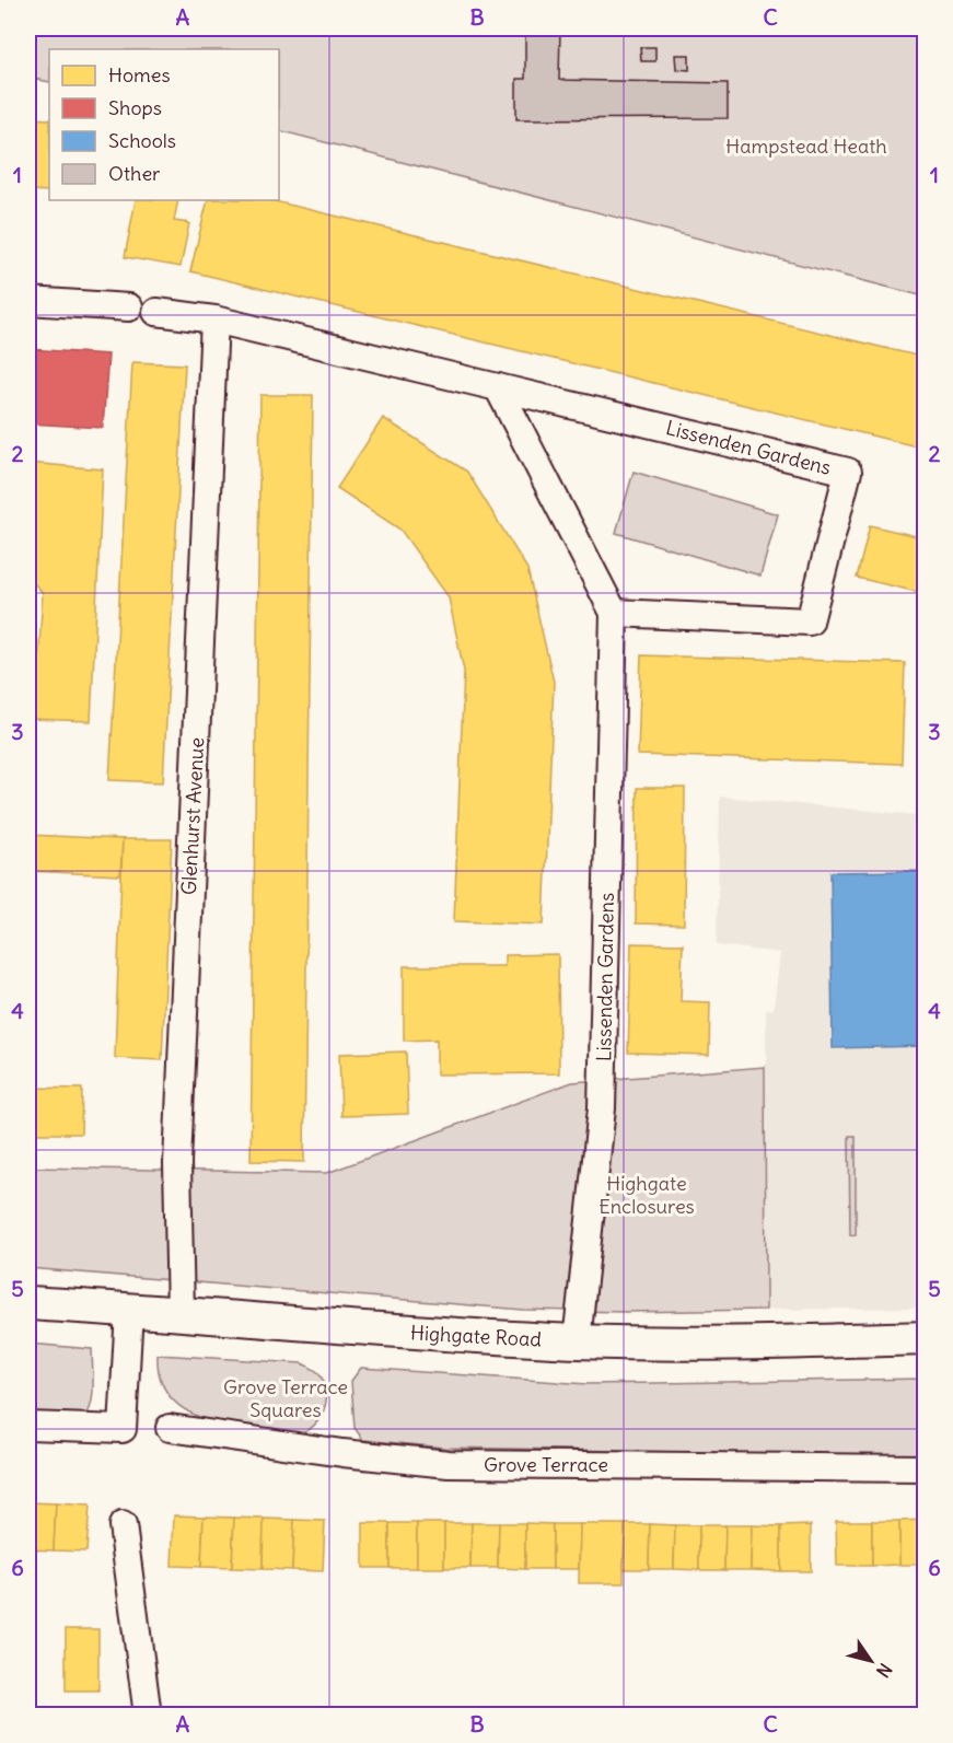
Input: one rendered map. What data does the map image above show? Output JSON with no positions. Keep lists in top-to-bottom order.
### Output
{
  "streets": {
    "street": [
      "Lissenden Gardens",
      "Glenhurst Avenue",
      "Highgate Road",
      "Grove Terrace"
    ]
  },
  "crossings": [
    ["Lissenden Gardens", "Glenhurst Avenue"],
    ["Lissenden Gardens", "Highgate Road"],
    ["Glenhurst Avenue", "Highgate Road"]
  ],
  "parks": ["Hampstead Heath", "Highgate Enclosures", "Grove Terrace Squares"],
  "legend": [
    "Homes",
    "Shops",
    "Schools",
    "Other"
  ],
  "north": "bottom right",
  "grid": {
    "columns": ["A", "B", "C"],
    "rows": [
      "1",
      "2",
      "3",
      "4",
      "5",
      "6"
    ]
  }
}
